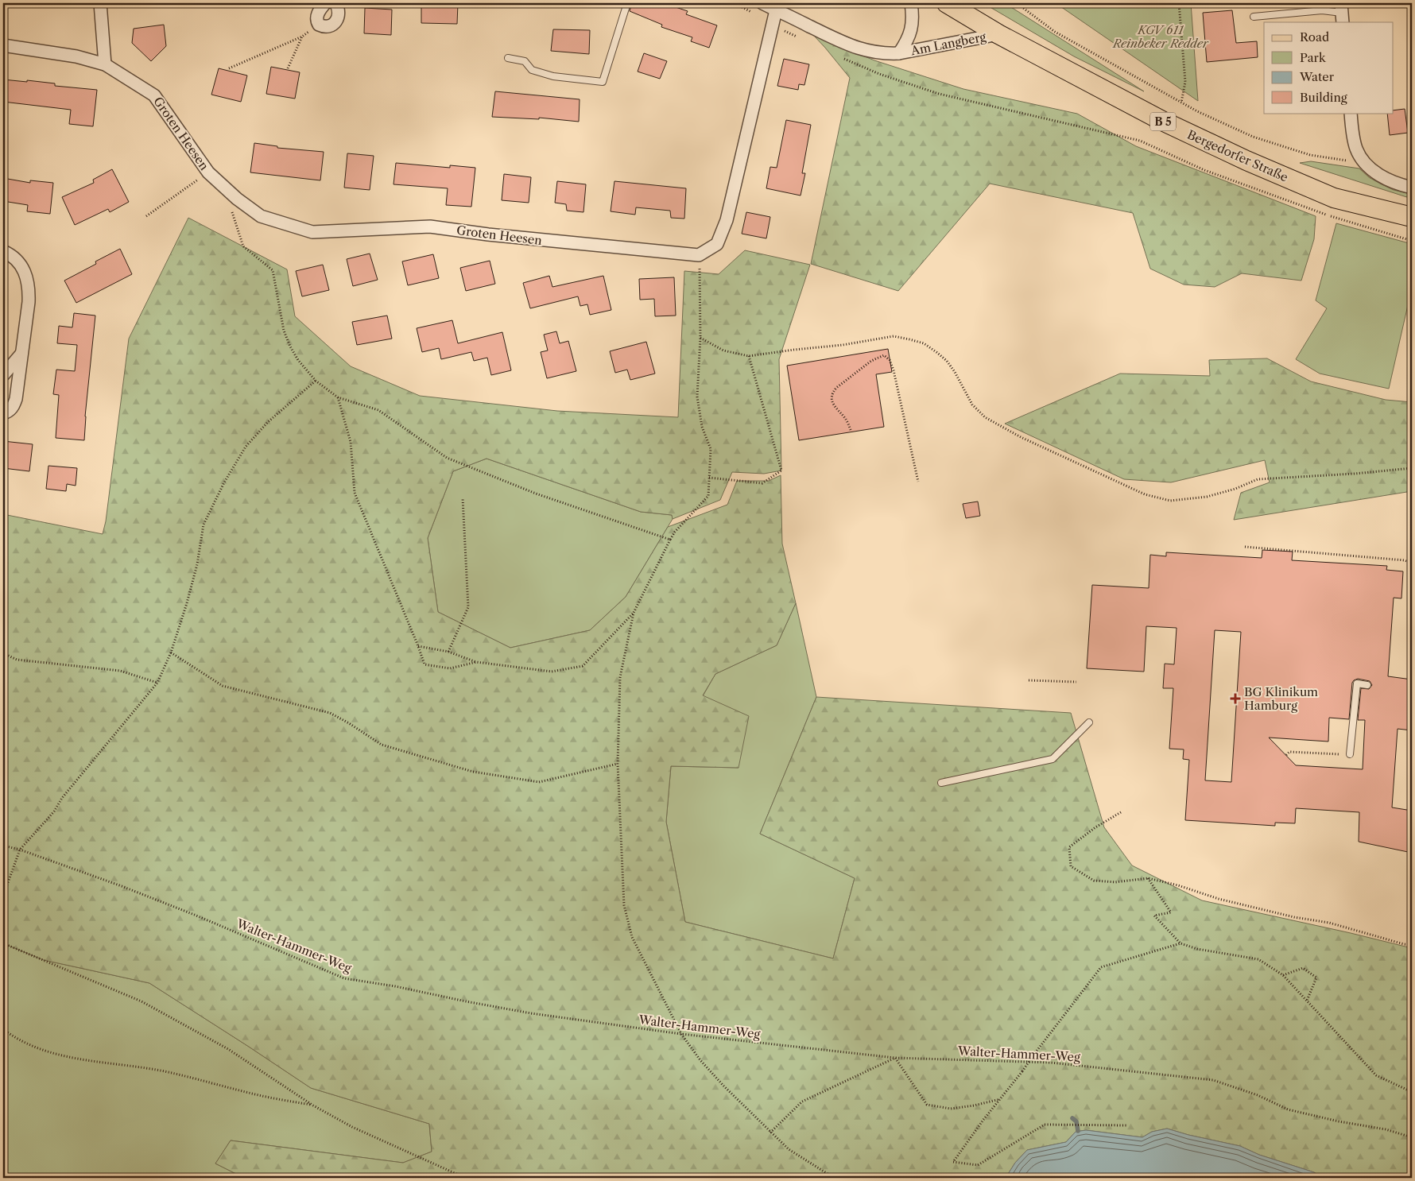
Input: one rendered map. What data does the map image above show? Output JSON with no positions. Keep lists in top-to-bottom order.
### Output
{
  "streets": {
    "main road": ["B 5", "Bergedorfer Straße"],
    "street": ["Am Langberg", "Groten Heesen"],
    "path": ["Walter-Hammer-Weg"]
  },
  "crossings": [
    ["Am Langberg", "Bergedorfer Straße"]
  ],
  "parks": ["KGV 611 Reinbeker Redder"],
  "places": {
    "health": ["BG Klinikum Hamburg"]
  },
  "legend": [
    "Road",
    "Park",
    "Water",
    "Building"
  ]
}
